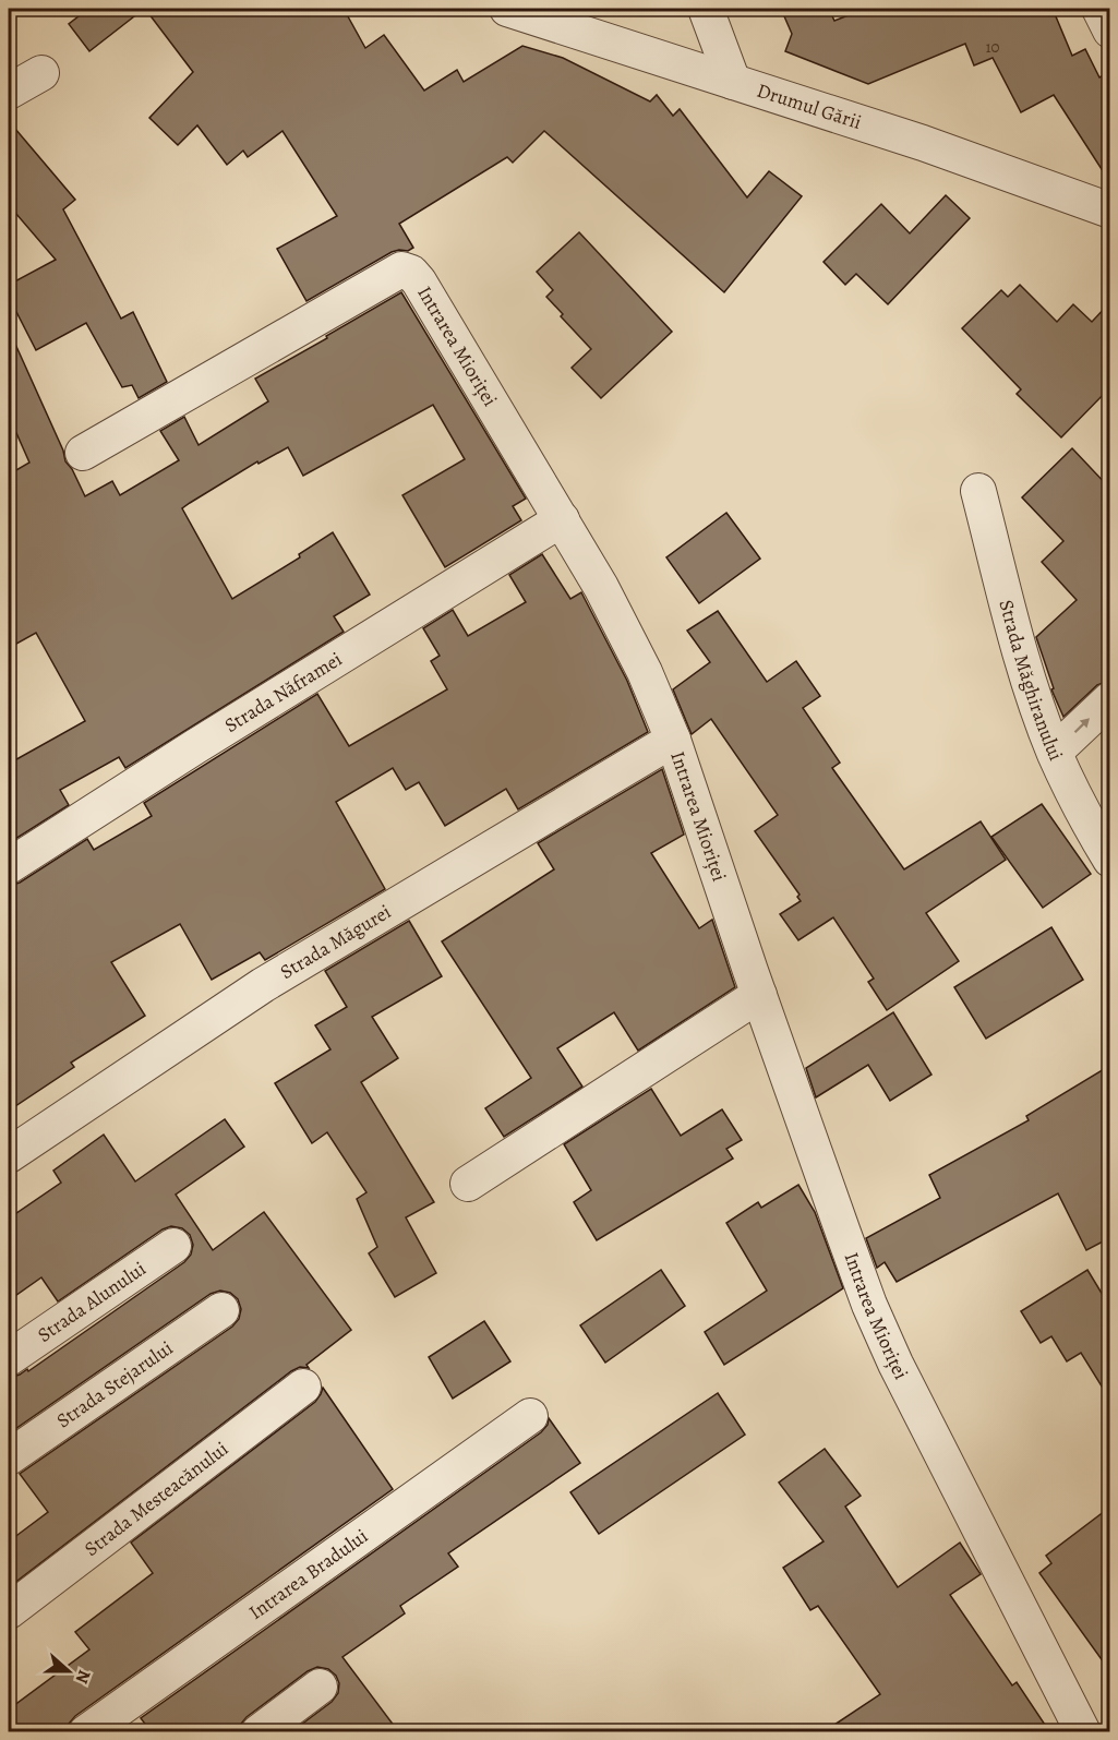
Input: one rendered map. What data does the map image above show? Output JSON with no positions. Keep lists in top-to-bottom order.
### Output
{
  "streets": {
    "street": [
      "Drumul Gării",
      "Intrarea Mioriței",
      "Strada Măghiranului",
      "Strada Năframei",
      "Strada Măgurei",
      "Strada Alunului",
      "Strada Stejarului",
      "Strada Mesteacănului",
      "Intrarea Bradului"
    ]
  },
  "crossings": [
    ["Intrarea Mioriței", "Strada Năframei"],
    ["Intrarea Mioriței", "Strada Măgurei"]
  ],
  "house_numbers": ["10"],
  "north": "right"
}
